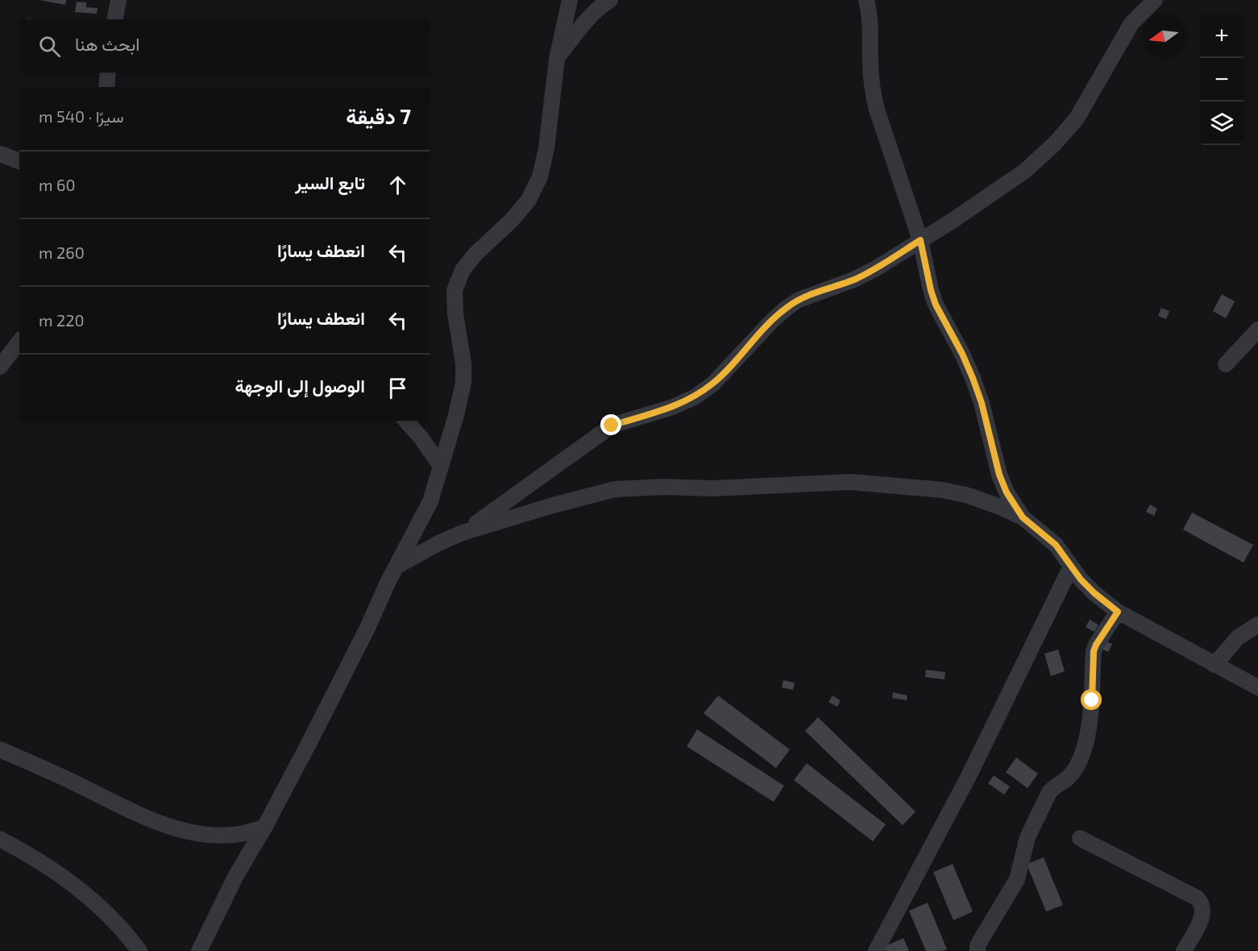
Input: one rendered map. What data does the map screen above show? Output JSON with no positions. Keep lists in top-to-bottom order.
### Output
{
  "north": "left",
  "page": {
    "map_buttons": ["+", "−"],
    "search": "ابحث هنا",
    "heading": ["7 دقيقة", "سيرًا · 540 m"],
    "list": [
      ["تابع السير", "60 m"],
      ["انعطف يسارًا", "260 m"],
      ["انعطف يسارًا", "220 m"],
      "الوصول إلى الوجهة"
    ]
  }
}
